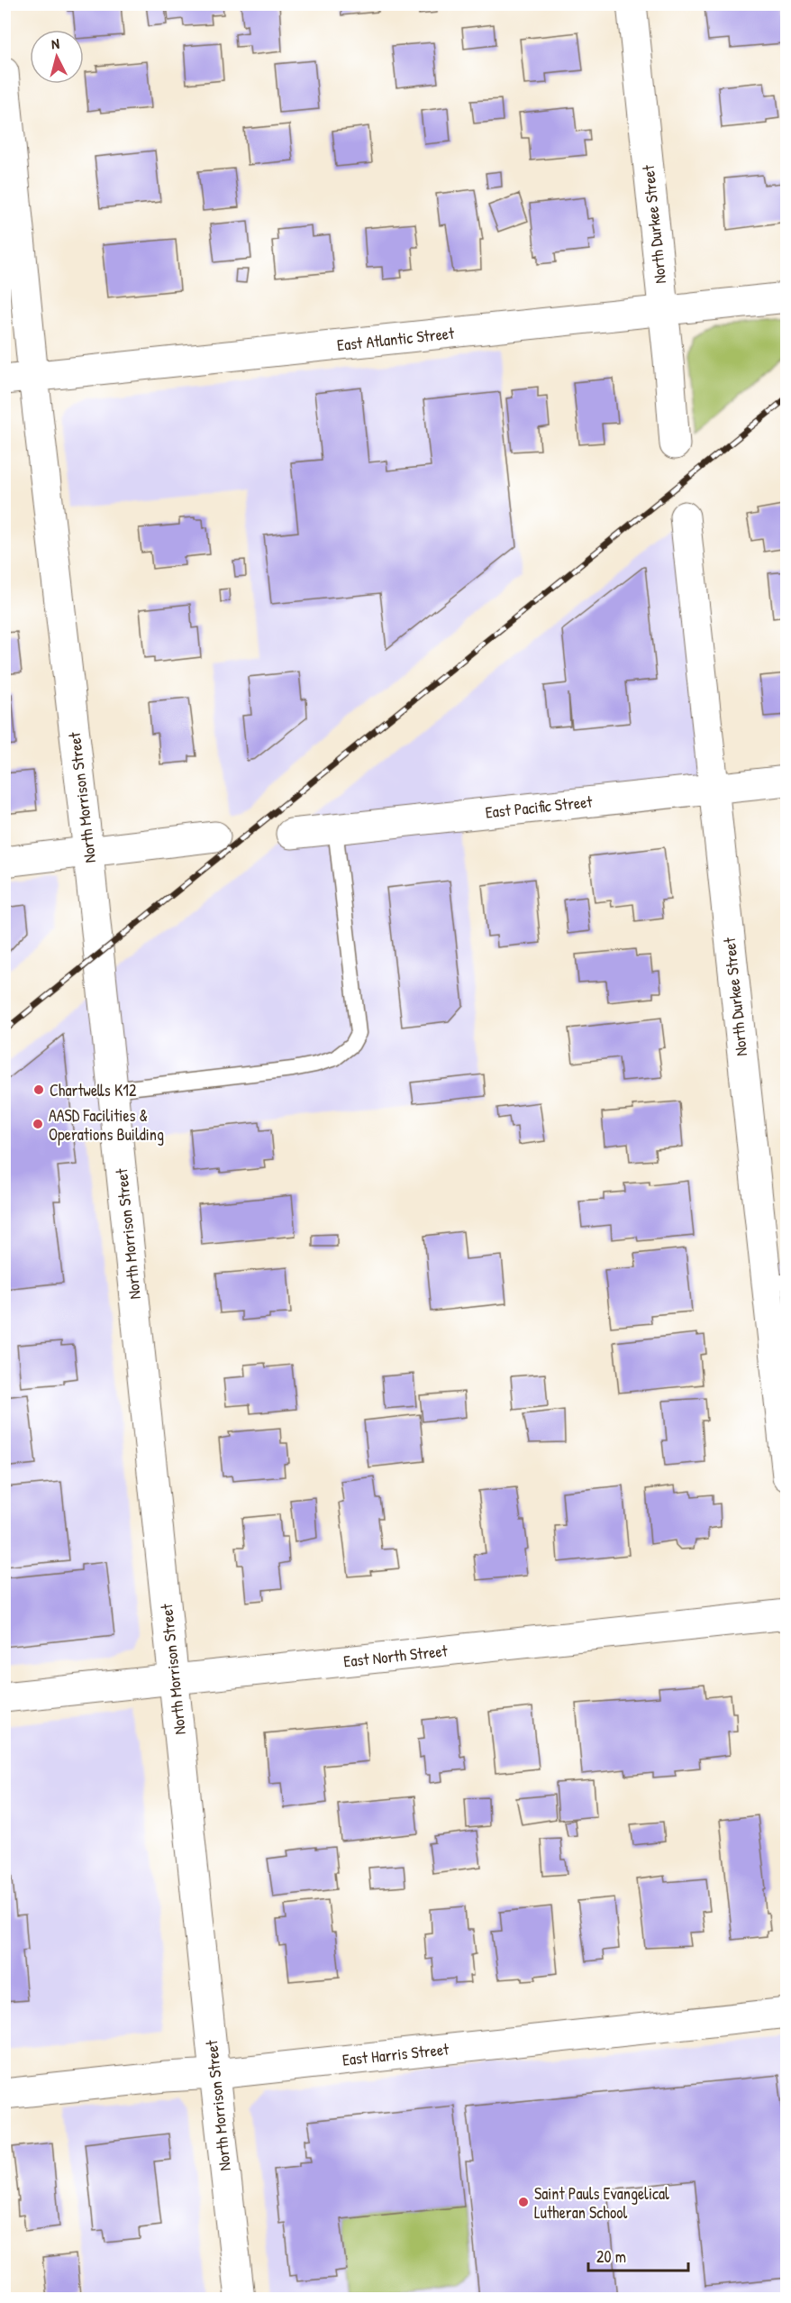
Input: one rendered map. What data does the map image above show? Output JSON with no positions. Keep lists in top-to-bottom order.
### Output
{
  "streets": {
    "street": [
      "North Durkee Street",
      "East Atlantic Street",
      "North Morrison Street",
      "East Pacific Street",
      "East North Street",
      "East Harris Street"
    ]
  },
  "crossings": [
    ["North Durkee Street", "East Atlantic Street"],
    ["North Durkee Street", "East Pacific Street"],
    ["East Atlantic Street", "North Morrison Street"],
    ["North Morrison Street", "East North Street"],
    ["North Morrison Street", "East Harris Street"]
  ],
  "places": ["Chartwells K12", "AASD Facilities & Operations Building", "Saint Pauls Evangelical Lutheran School"],
  "scale_bar": "20 m",
  "north": "top"
}
